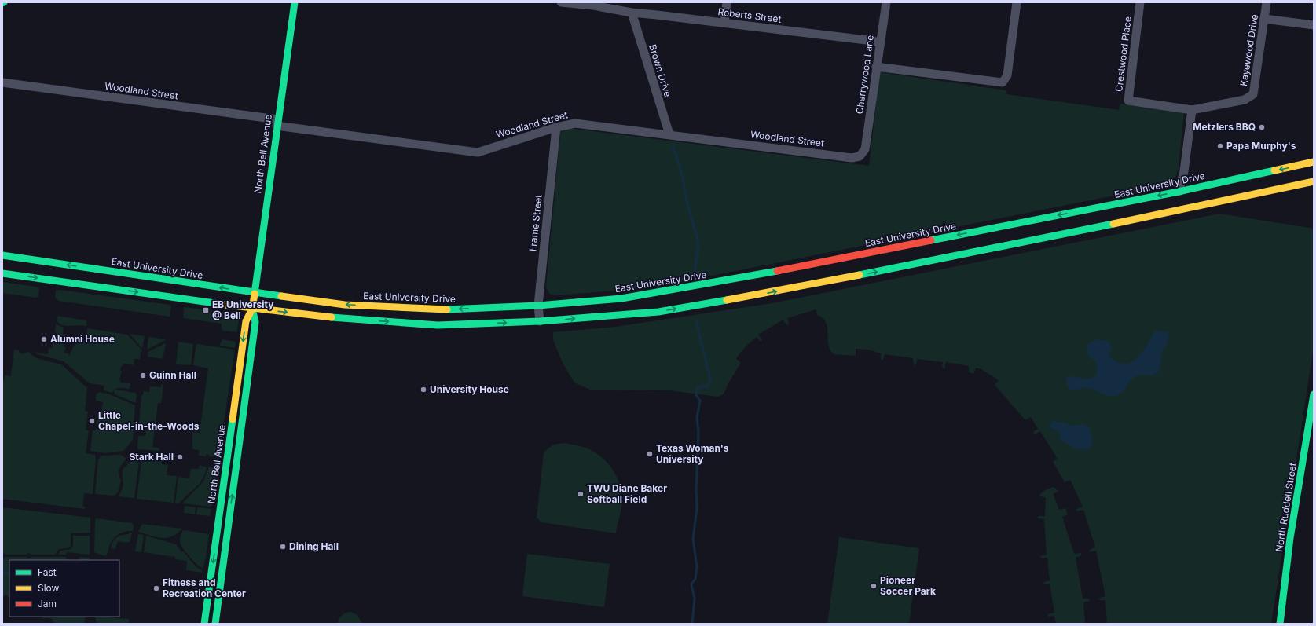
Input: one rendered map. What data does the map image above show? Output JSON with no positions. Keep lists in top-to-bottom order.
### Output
{
  "streets": {
    "main road": ["North Bell Avenue", "East University Drive", "North Ruddell Street"],
    "street": [
      "Roberts Street",
      "Kayewood Drive",
      "Crestwood Place",
      "Brown Drive",
      "Cherrywood Lane",
      "Woodland Street",
      "Frame Street"
    ]
  },
  "crossings": [
    ["Roberts Street", "Brown Drive"],
    ["Roberts Street", "Cherrywood Lane"],
    ["Kayewood Drive", "Crestwood Place"],
    ["Brown Drive", "Woodland Street"],
    ["Cherrywood Lane", "Woodland Street"],
    ["Woodland Street", "North Bell Avenue"],
    ["Woodland Street", "Frame Street"],
    ["North Bell Avenue", "East University Drive"],
    ["East University Drive", "Frame Street"]
  ],
  "places": {
    "other": [
      "Metzlers BBQ",
      "Papa Murphy's",
      "Alumni House",
      "Guinn Hall",
      "University House",
      "Little Chapel-in-the-Woods",
      "Texas Woman's University",
      "Stark Hall",
      "TWU Diane Baker Softball Field",
      "Dining Hall",
      "Pioneer Soccer Park",
      "Fitness and Recreation Center"
    ],
    "transit": ["EB University @ Bell"]
  },
  "legend": ["Fast", "Slow", "Jam"]
}
